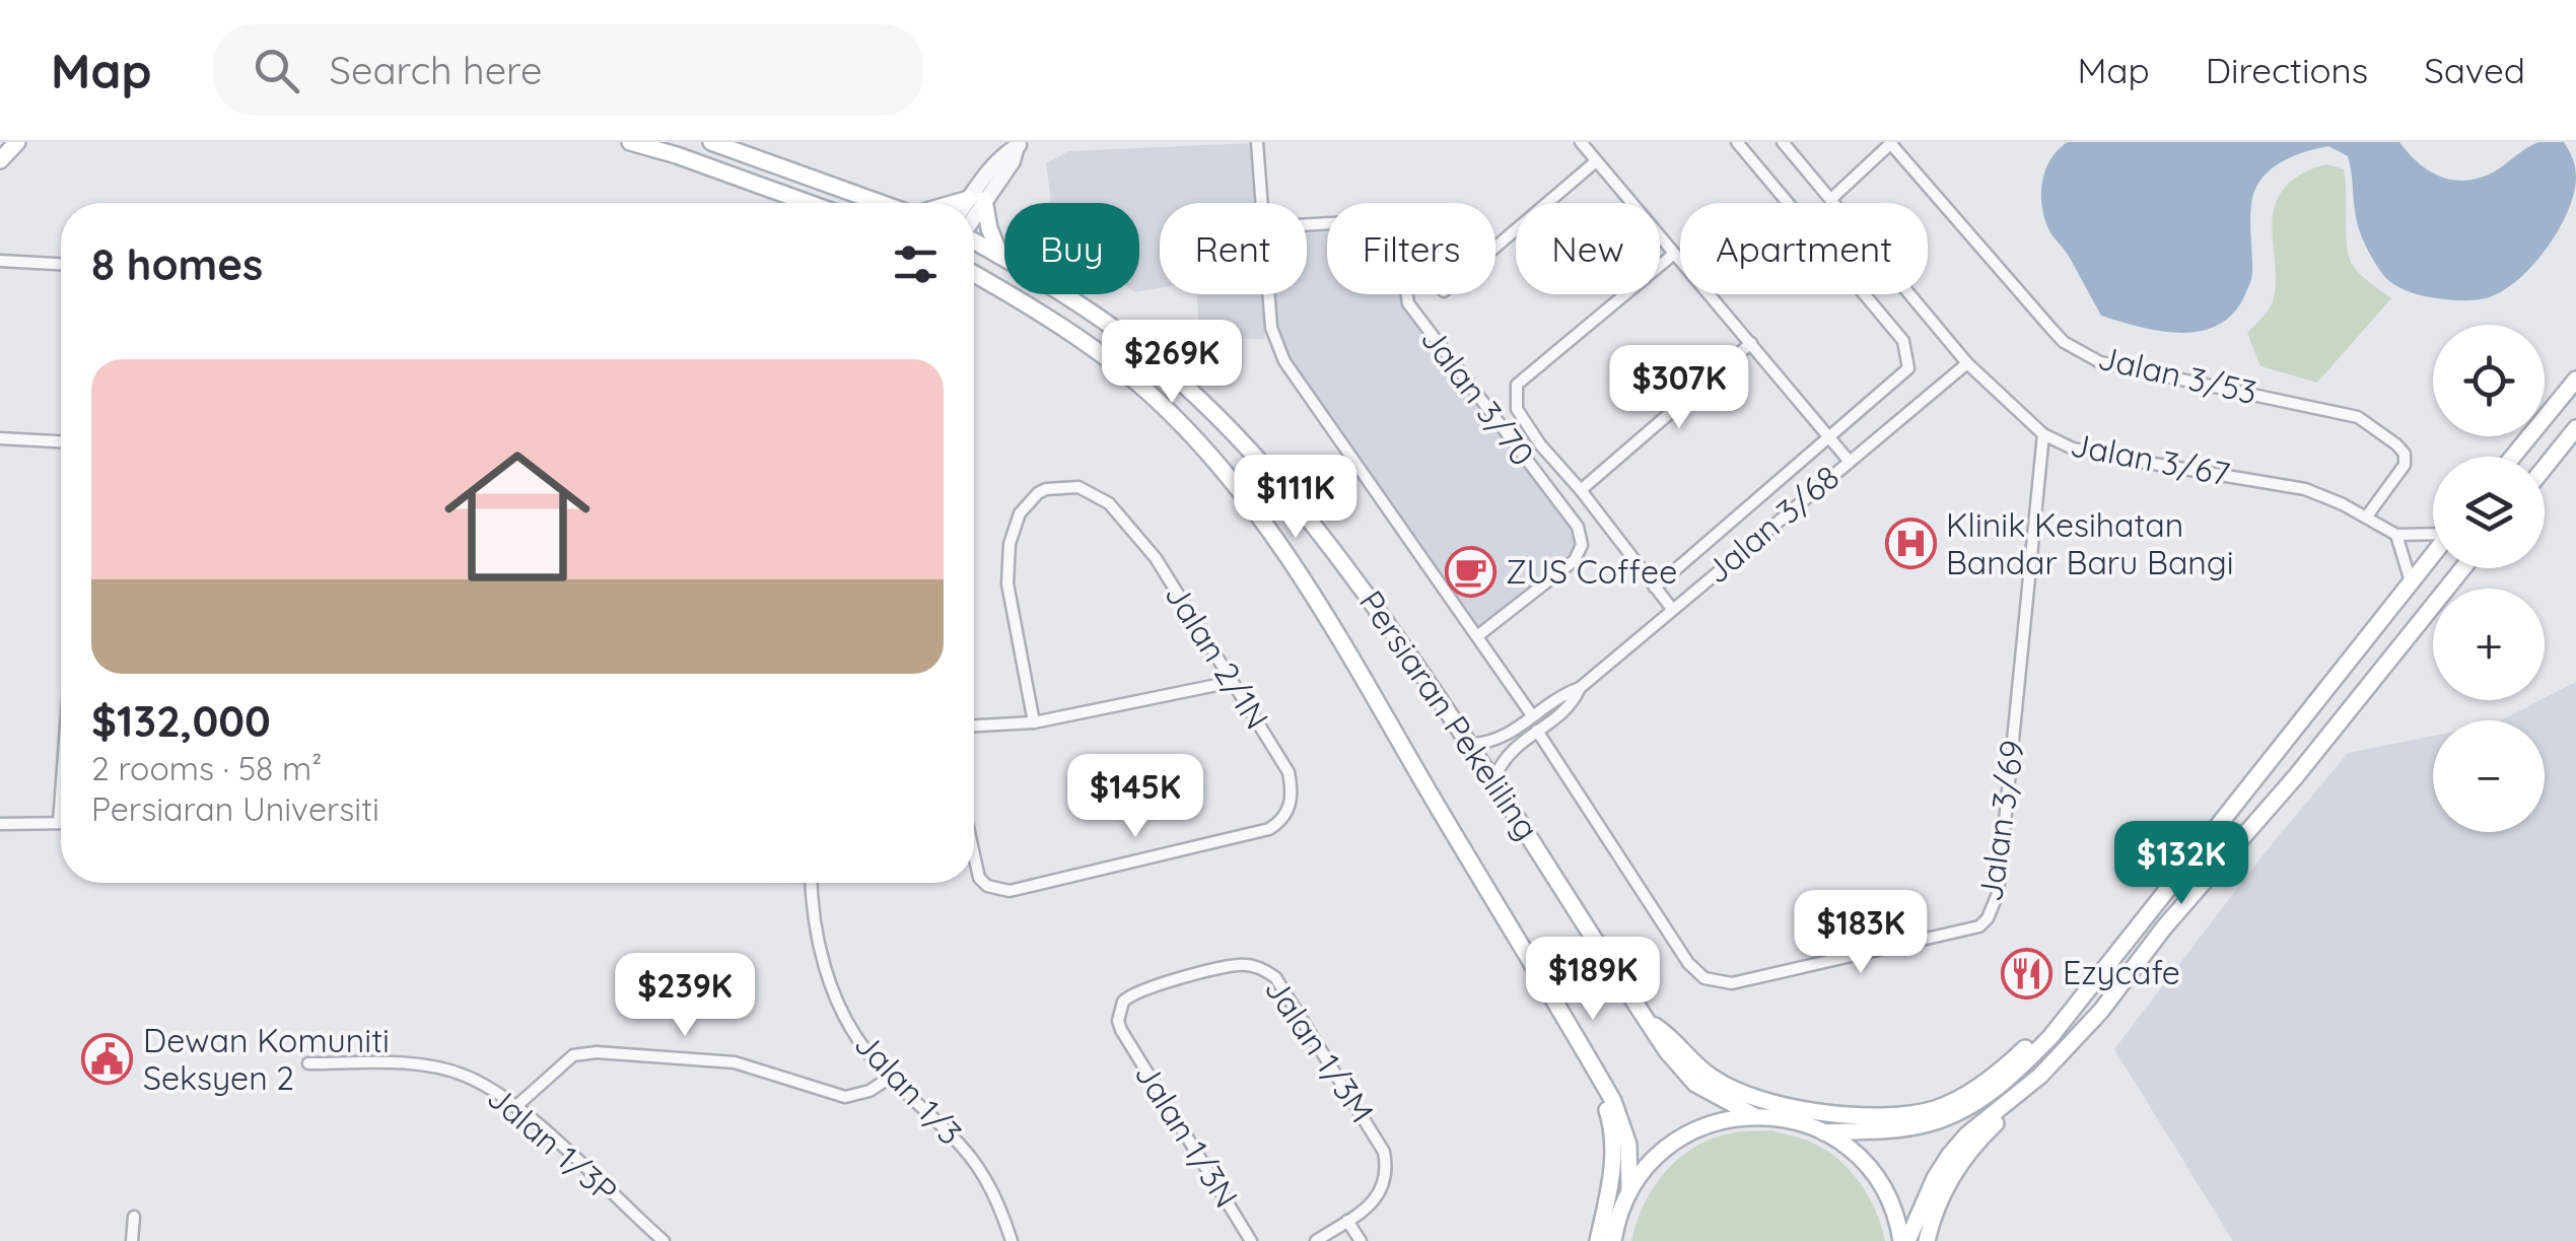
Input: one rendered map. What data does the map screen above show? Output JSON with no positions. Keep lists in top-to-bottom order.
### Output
{
  "streets": {
    "main road": ["Persiaran Pekeliling"],
    "street": [
      "Jalan 3/53",
      "Jalan 3/70",
      "Jalan 3/67",
      "Jalan 3/68",
      "Jalan 2/1N",
      "Jalan 3/69",
      "Jalan 1/3M",
      "Jalan 1/3",
      "Jalan 1/3N",
      "Jalan 1/3P"
    ]
  },
  "crossings": [
    ["Jalan 3/53", "Jalan 3/67"],
    ["Jalan 3/67", "Jalan 3/68"],
    ["Jalan 3/67", "Jalan 3/69"],
    ["Jalan 3/68", "Persiaran Pekeliling"],
    ["Jalan 3/68", "Jalan 3/69"],
    ["Jalan 1/3M", "Jalan 1/3N"]
  ],
  "places": {
    "hospital": ["Klinik Kesihatan Bandar Baru Bangi"],
    "cafe": ["ZUS Coffee"],
    "restaurant": ["Ezycafe"],
    "public building": ["Dewan Komuniti Seksyen 2"]
  },
  "page": {
    "header": "Map",
    "search": "Search here",
    "nav": ["Map", "Directions", "Saved"],
    "chip": [
      "Buy",
      "Rent",
      "Filters",
      "New",
      "Apartment"
    ],
    "heading": "8 homes",
    "price": [
      "$269K",
      "$307K",
      "$111K",
      "$145K",
      "$132K",
      "$183K",
      "$189K",
      "$239K"
    ],
    "map_buttons": ["+", "−"],
    "list": [
      {
        "name": "$132,000",
        "note": "2 rooms · 58 m² · Persiaran Universiti"
      }
    ]
  }
}
